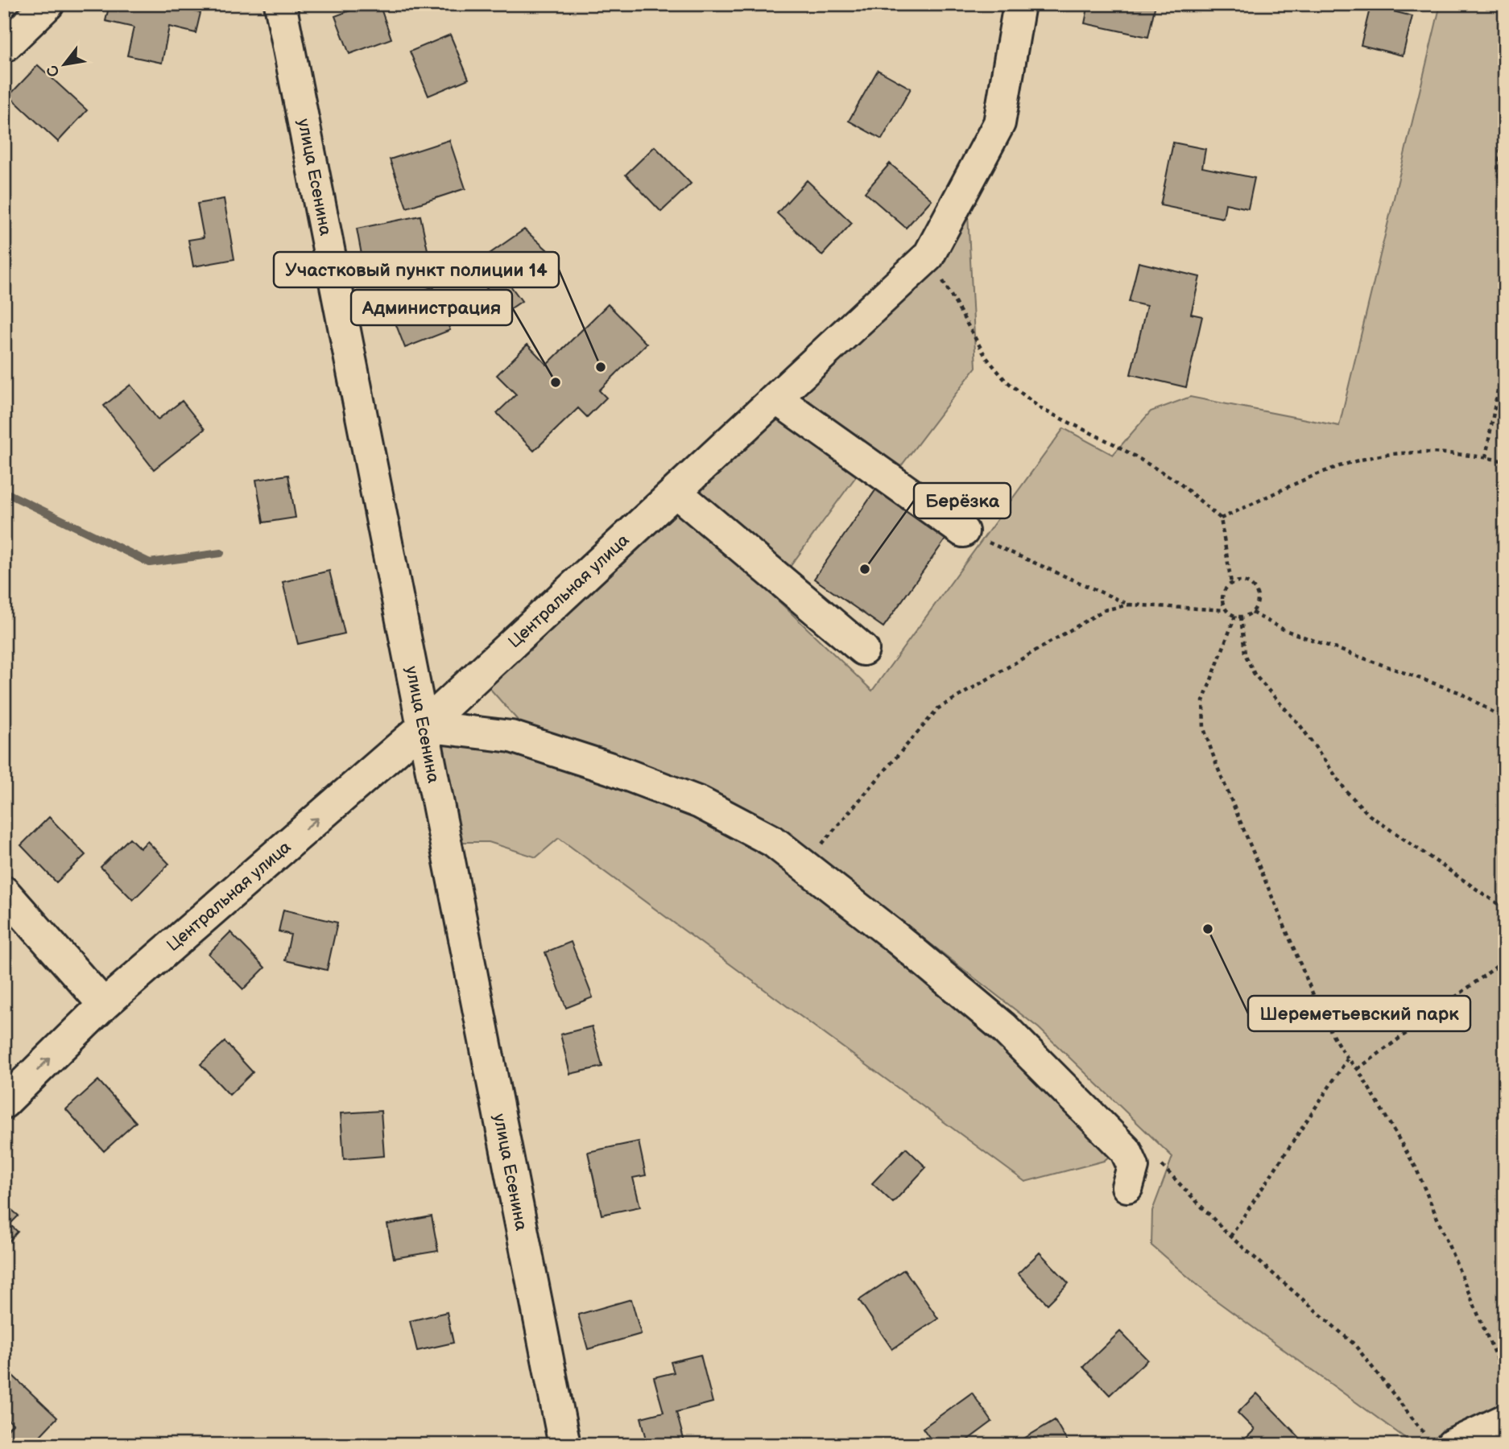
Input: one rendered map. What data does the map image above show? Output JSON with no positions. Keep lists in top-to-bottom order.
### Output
{
  "streets": {
    "street": ["улица Есенина", "Центральная улица"]
  },
  "crossings": [
    ["улица Есенина", "Центральная улица"]
  ],
  "one_way": ["Центральная улица"],
  "places": [
    "Участковый пункт полиции 14",
    "Администрация",
    "Берёзка",
    "Шереметьевский парк"
  ],
  "north": "bottom left"
}
